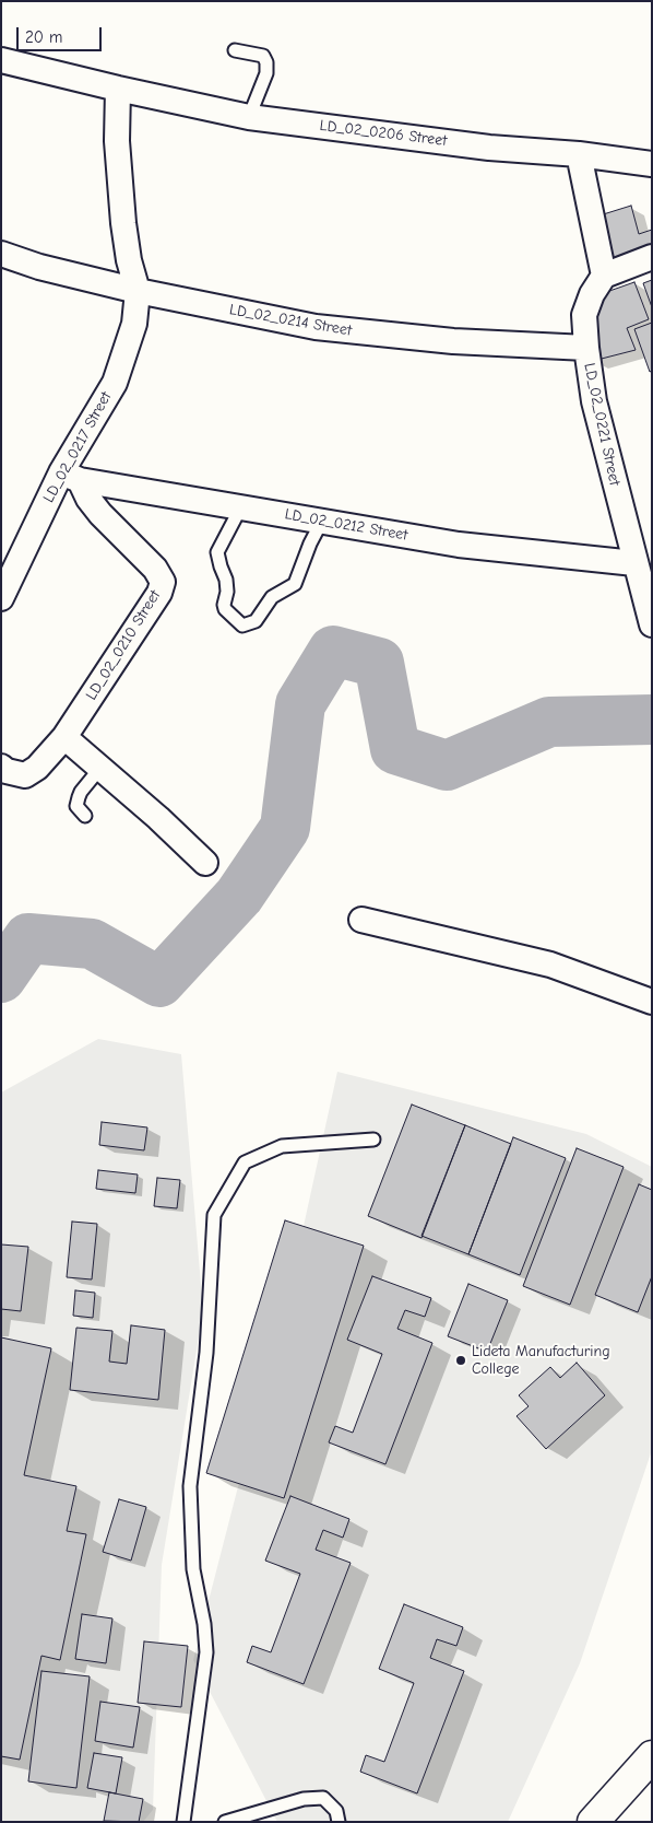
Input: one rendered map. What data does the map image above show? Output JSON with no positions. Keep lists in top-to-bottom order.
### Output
{
  "streets": {
    "street": [
      "LD_02_0206 Street",
      "LD_02_0214 Street",
      "LD_02_0221 Street",
      "LD_02_0217 Street",
      "LD_02_0212 Street",
      "LD_02_0210 Street"
    ]
  },
  "crossings": [
    ["LD_02_0214 Street", "LD_02_0221 Street"],
    ["LD_02_0214 Street", "LD_02_0217 Street"],
    ["LD_02_0221 Street", "LD_02_0212 Street"],
    ["LD_02_0217 Street", "LD_02_0212 Street"],
    ["LD_02_0217 Street", "LD_02_0210 Street"],
    ["LD_02_0212 Street", "LD_02_0210 Street"]
  ],
  "places": ["Lideta Manufacturing College"],
  "scale_bar": "20 m"
}
